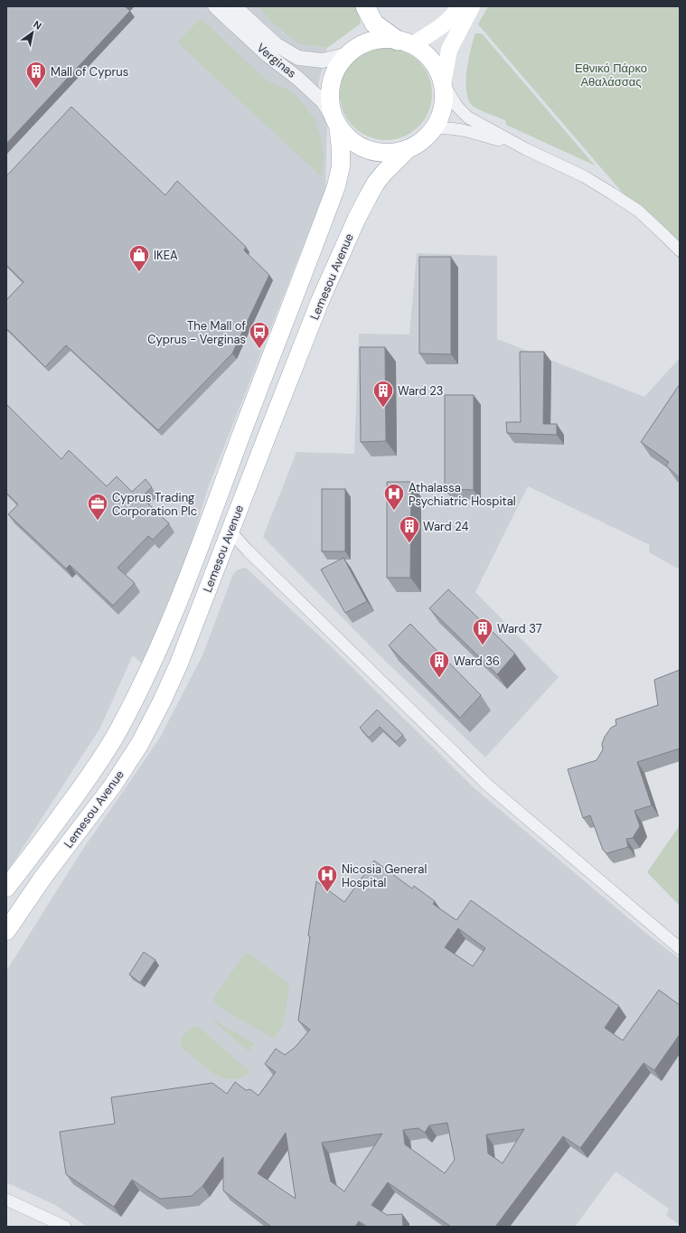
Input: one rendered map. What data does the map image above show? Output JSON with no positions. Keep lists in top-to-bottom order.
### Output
{
  "streets": {
    "main road": ["Lemesou Avenue"],
    "street": ["Verginas"]
  },
  "crossings": [
    ["Verginas", "Lemesou Avenue"]
  ],
  "parks": ["Εθνικό Πάρκο Αθαλάσσας"],
  "places": {
    "building": [
      "Mall of Cyprus",
      "Ward 23",
      "Ward 24",
      "Ward 37",
      "Ward 36"
    ],
    "shop": ["IKEA"],
    "bus stop": ["The Mall of Cyprus - Verginas"],
    "hospital": ["Athalassa Psychiatric Hospital", "Nicosia General Hospital"],
    "office": ["Cyprus Trading Corporation Plc"]
  },
  "north": "top right"
}
